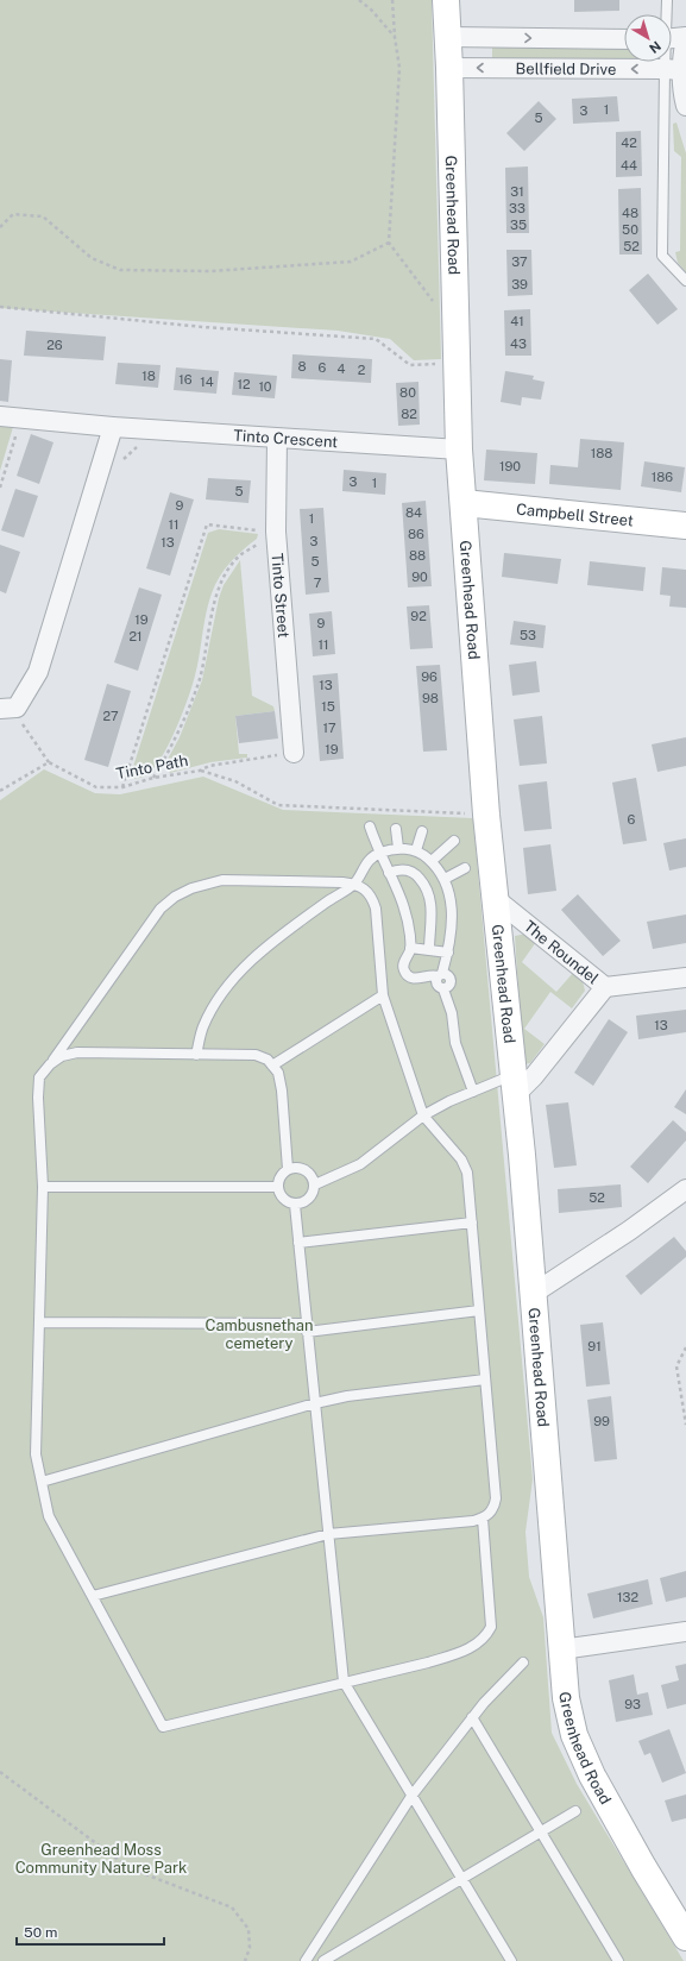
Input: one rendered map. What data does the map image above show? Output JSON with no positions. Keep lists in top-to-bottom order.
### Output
{
  "streets": {
    "street": [
      "Bellfield Drive",
      "Greenhead Road",
      "Tinto Crescent",
      "Campbell Street",
      "Tinto Street",
      "The Roundel"
    ],
    "path": ["Tinto Path"]
  },
  "crossings": [
    ["Bellfield Drive", "Greenhead Road"],
    ["Greenhead Road", "Tinto Crescent"],
    ["Greenhead Road", "Campbell Street"],
    ["Greenhead Road", "The Roundel"],
    ["Tinto Crescent", "Tinto Street"],
    ["Tinto Street", "Tinto Path"]
  ],
  "parks": ["Cambusnethan cemetery", "Greenhead Moss Community Nature Park"],
  "house_numbers": [
    "1",
    "3",
    "5",
    "42",
    "44",
    "31",
    "33",
    "48",
    "35",
    "50",
    "52",
    "37",
    "39",
    "41",
    "43",
    "26",
    "8",
    "6",
    "4",
    "2",
    "18",
    "16",
    "14",
    "12",
    "10",
    "80",
    "82",
    "188",
    "190",
    "186",
    "3",
    "1",
    "5",
    "9",
    "84",
    "1",
    "11",
    "86",
    "3",
    "13",
    "88",
    "5",
    "90",
    "7",
    "92",
    "19",
    "9",
    "53",
    "21",
    "11",
    "96",
    "13",
    "98",
    "15",
    "27",
    "17",
    "19",
    "6",
    "13",
    "52",
    "91",
    "99",
    "132",
    "93"
  ],
  "scale_bar": "50 m",
  "north": "bottom right"
}
